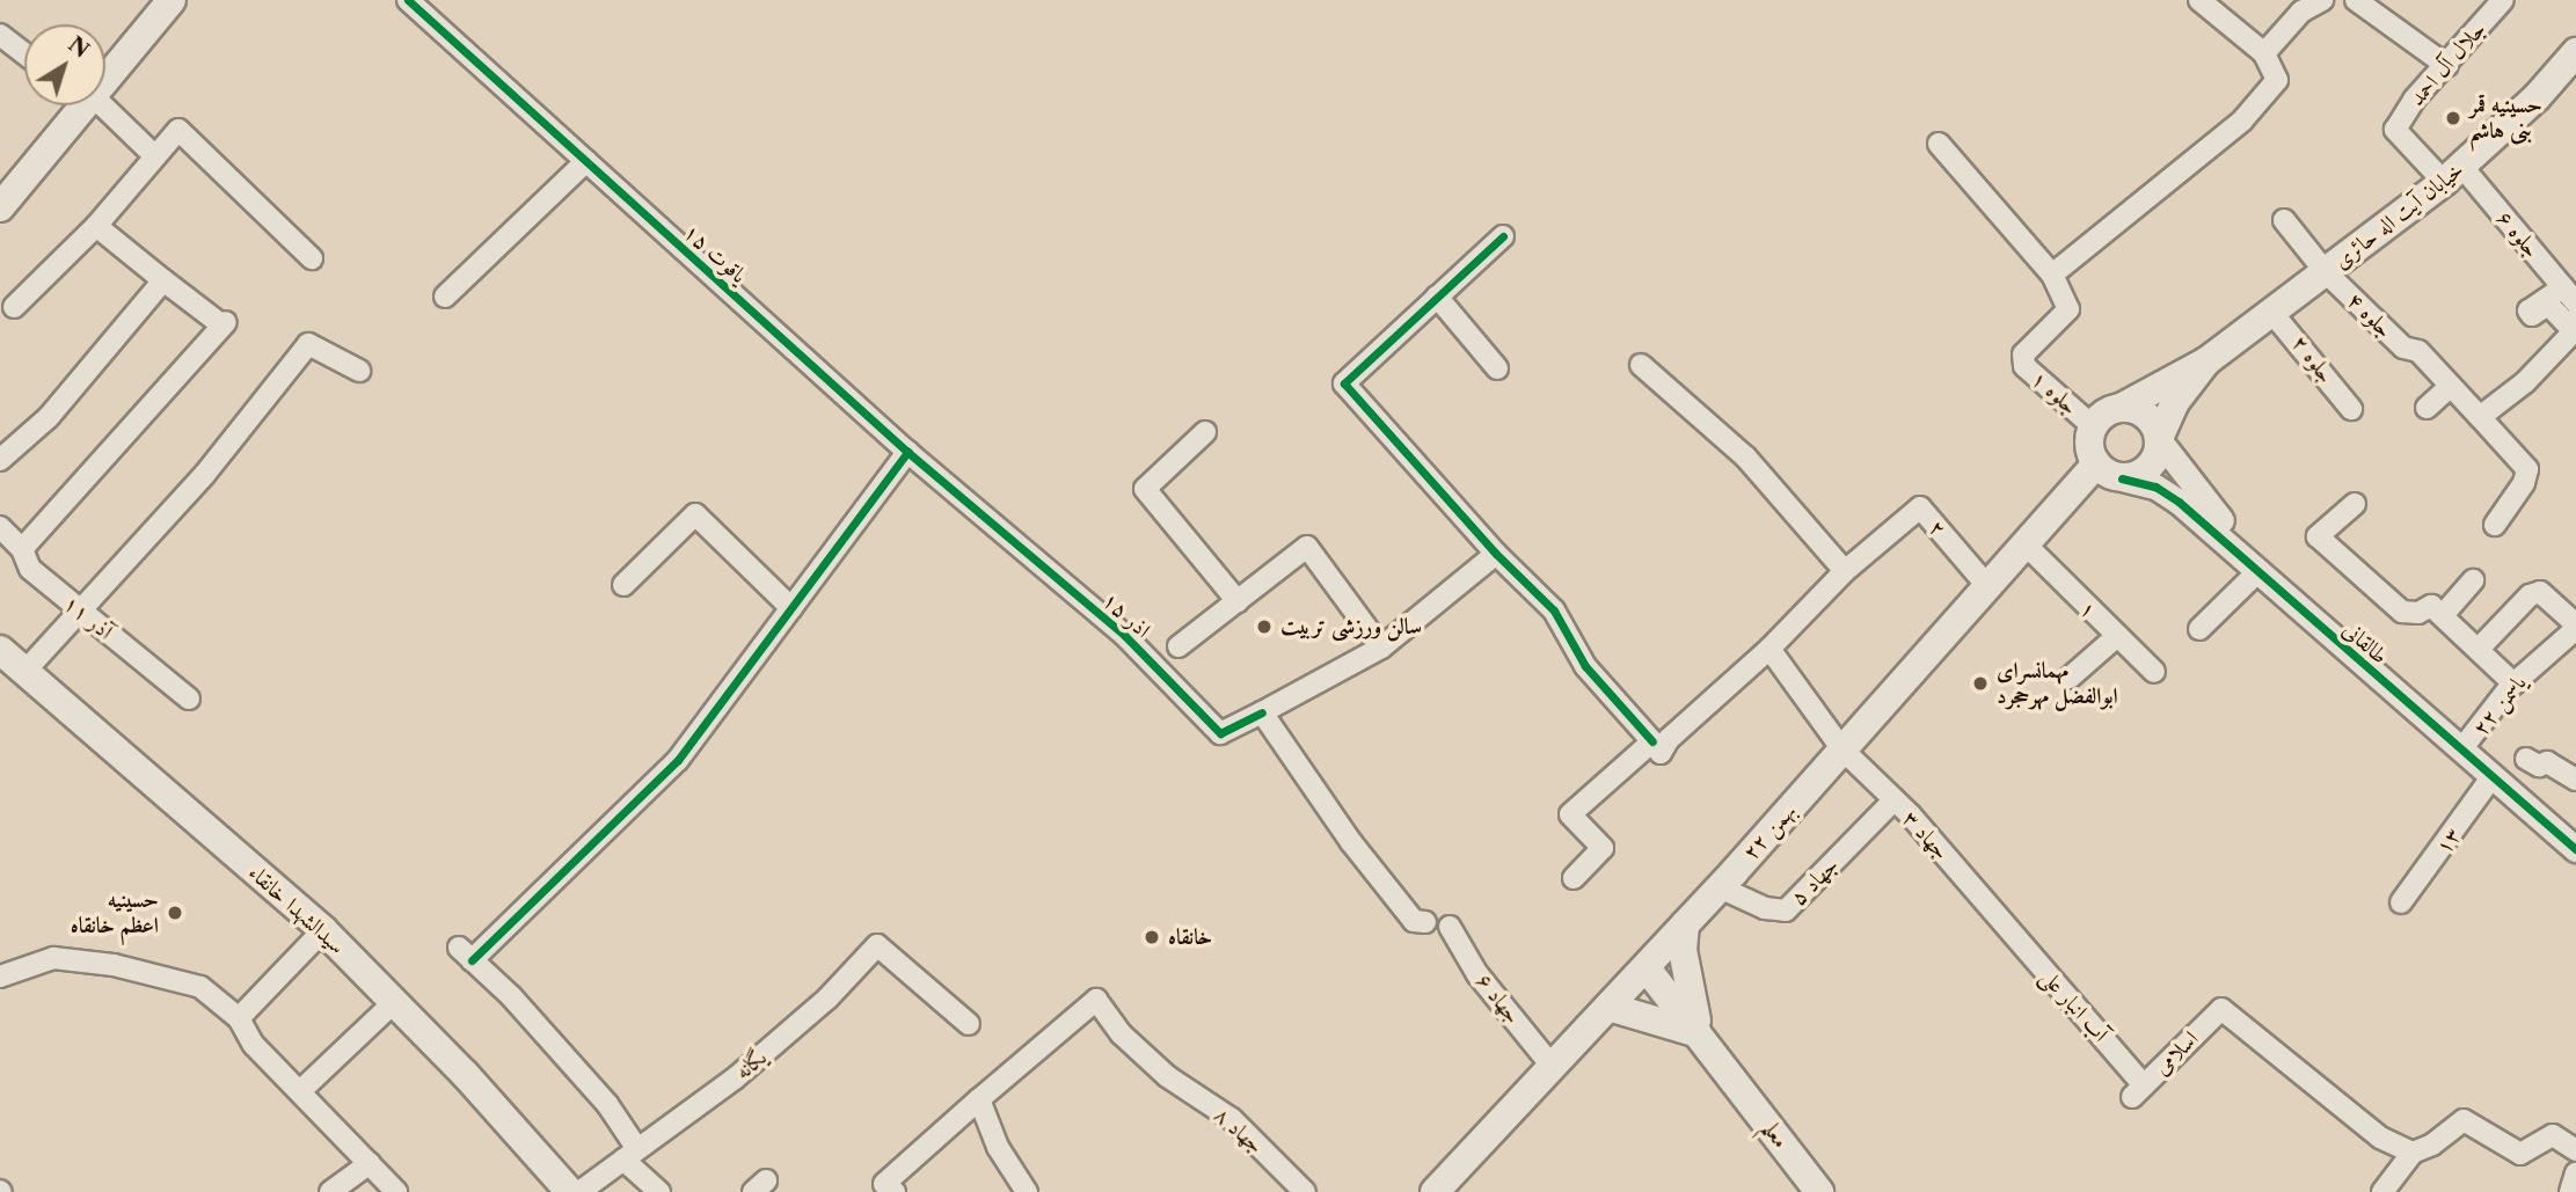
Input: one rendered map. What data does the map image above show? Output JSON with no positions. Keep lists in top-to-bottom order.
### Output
{
  "streets": {
    "main road": [
      "خیابان آیت اله حائری",
      "۲۲ بهمن",
      "سیدالشهدا خانقاء",
      "معلم"
    ],
    "street": [
      "جلال آل احمد",
      "جلوه ۶",
      "یاقوت ۱۵",
      "جلوه ۴",
      "جلوه ۲",
      "جلوه ۱",
      "۲",
      "۱",
      "اذر ۱۵",
      "آذر ۱۱",
      "طالقانی",
      "یاسمن ۲۲",
      "جهاد ۳",
      "۱۳",
      "جهاد ۵",
      "جهاد ۶",
      "آب انبار علی",
      "اسلامی",
      "یگانه",
      "جهاد ۸"
    ]
  },
  "crossings": [
    ["جلال آل احمد", "جلوه ۶"],
    ["خیابان آیت اله حائری", "جلوه ۶"],
    ["خیابان آیت اله حائری", "جلوه ۴"],
    ["خیابان آیت اله حائری", "جلوه ۲"],
    ["یاقوت ۱۵", "اذر ۱۵"],
    ["جلوه ۱", "طالقانی"],
    ["جلوه ۱", "۲۲ بهمن"],
    ["۲", "۲۲ بهمن"],
    ["۱", "۲۲ بهمن"],
    ["طالقانی", "یاسمن ۲۲"],
    ["طالقانی", "۲۲ بهمن"],
    ["طالقانی", "۱۳"],
    ["۲۲ بهمن", "جهاد ۳"],
    ["۲۲ بهمن", "جهاد ۵"],
    ["۲۲ بهمن", "جهاد ۶"],
    ["۲۲ بهمن", "معلم"],
    ["جهاد ۳", "جهاد ۵"],
    ["جهاد ۳", "آب انبار علی"],
    ["آب انبار علی", "اسلامی"]
  ],
  "places": [
    "حسینیه قمر بنی هاشم",
    "سالن ورزشی تربیت",
    "مهمانسرای ابوالفضل مهرحجرد",
    "حسینیه اعظم خانقاه",
    "خانقاه"
  ],
  "north": "top right"
}
